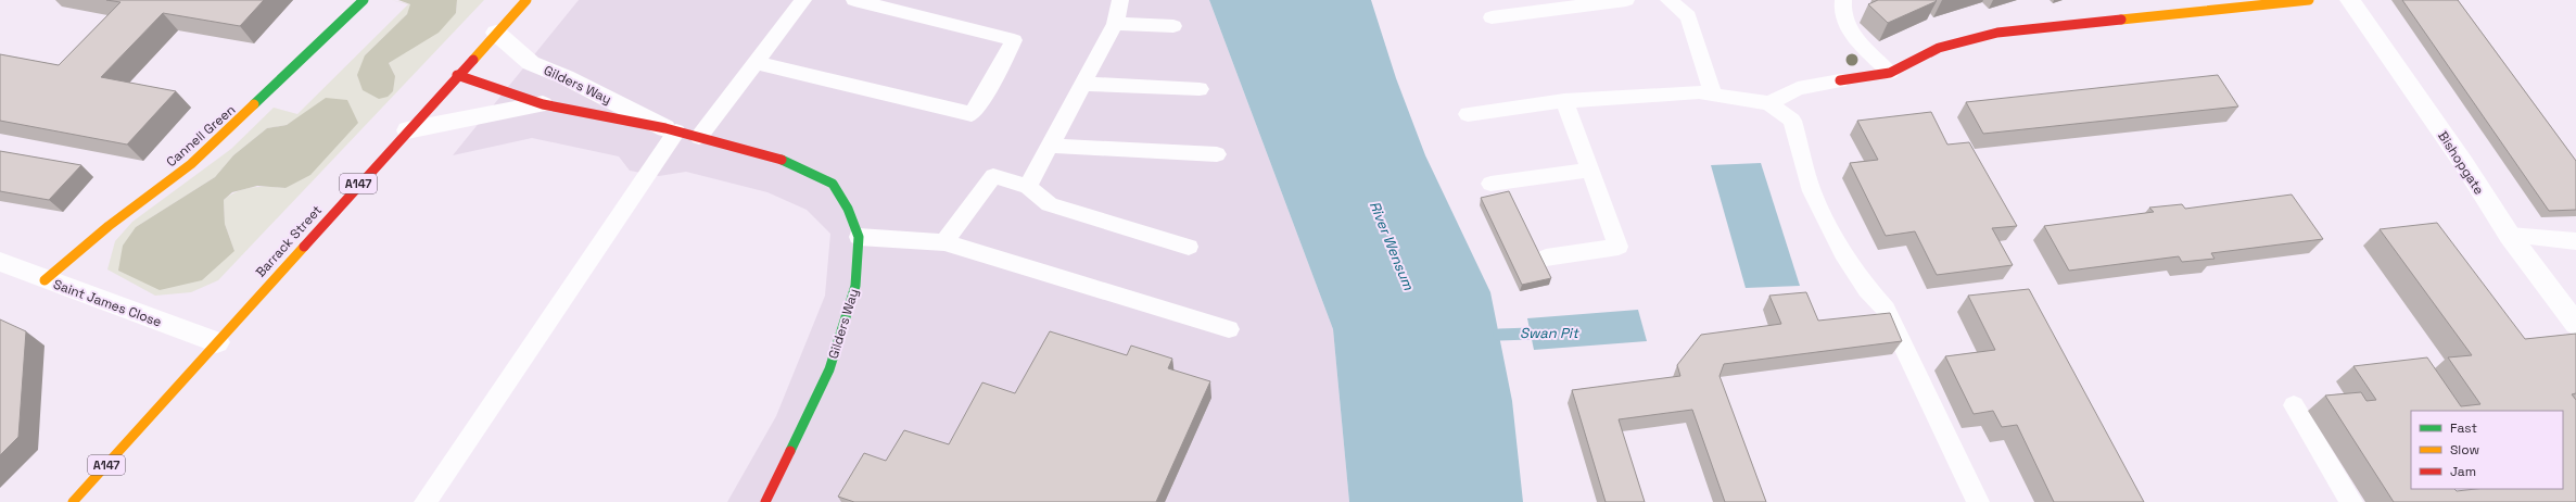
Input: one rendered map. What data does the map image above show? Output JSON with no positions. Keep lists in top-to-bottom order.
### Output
{
  "streets": {
    "street": [
      "Gilders Way",
      "Cannell Green",
      "Bishopgate",
      "A147",
      "Barrack Street",
      "Saint James Close"
    ]
  },
  "crossings": [
    ["Gilders Way", "Barrack Street"],
    ["Cannell Green", "Saint James Close"],
    ["Barrack Street", "Saint James Close"]
  ],
  "water": ["River Wensum", "Swan Pit"],
  "legend": ["Fast", "Slow", "Jam"]
}
